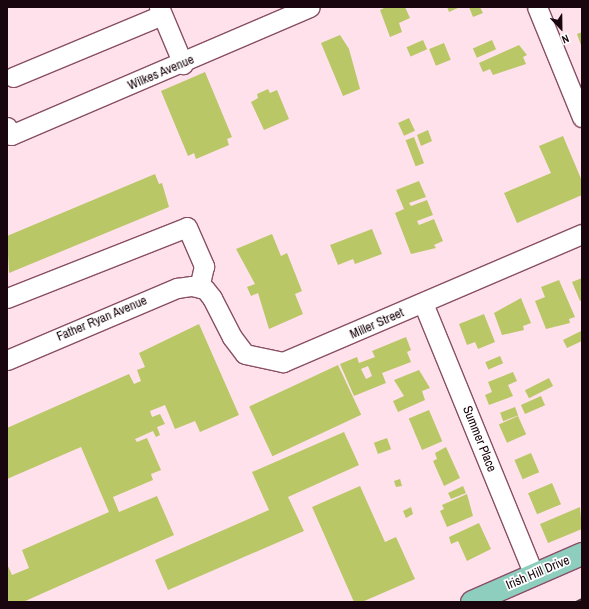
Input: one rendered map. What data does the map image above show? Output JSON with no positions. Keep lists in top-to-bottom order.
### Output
{
  "streets": {
    "main road": ["Irish Hill Drive"],
    "street": [
      "Wilkes Avenue",
      "Father Ryan Avenue",
      "Miller Street",
      "Summer Place"
    ]
  },
  "crossings": [
    ["Father Ryan Avenue", "Miller Street"],
    ["Miller Street", "Summer Place"],
    ["Summer Place", "Irish Hill Drive"]
  ],
  "north": "bottom"
}
